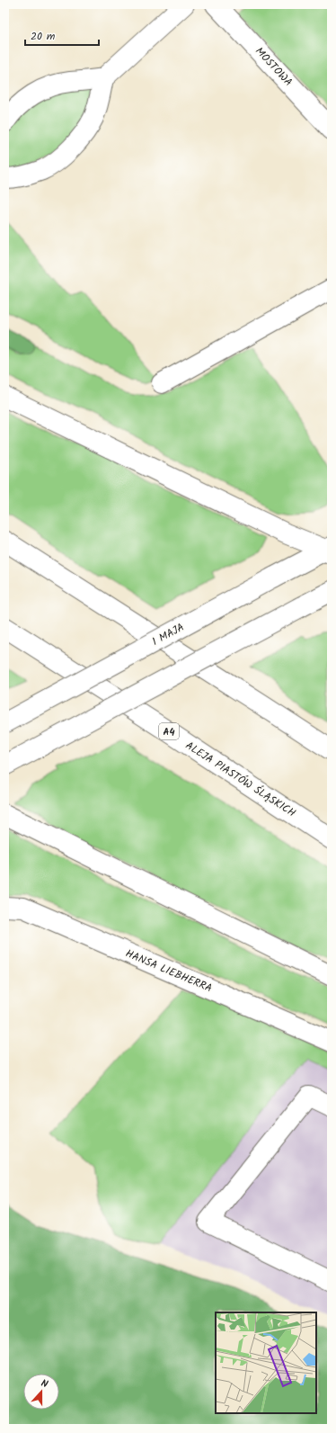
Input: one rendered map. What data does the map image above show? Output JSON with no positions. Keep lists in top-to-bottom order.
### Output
{
  "streets": {
    "main road": [
      "MOSTOWA",
      "1 MAJA",
      "A4",
      "ALEJA PIASTÓW ŚLĄSKICH",
      "HANSA LIEBHERRA"
    ]
  },
  "scale_bar": "20 m",
  "north": "top"
}
